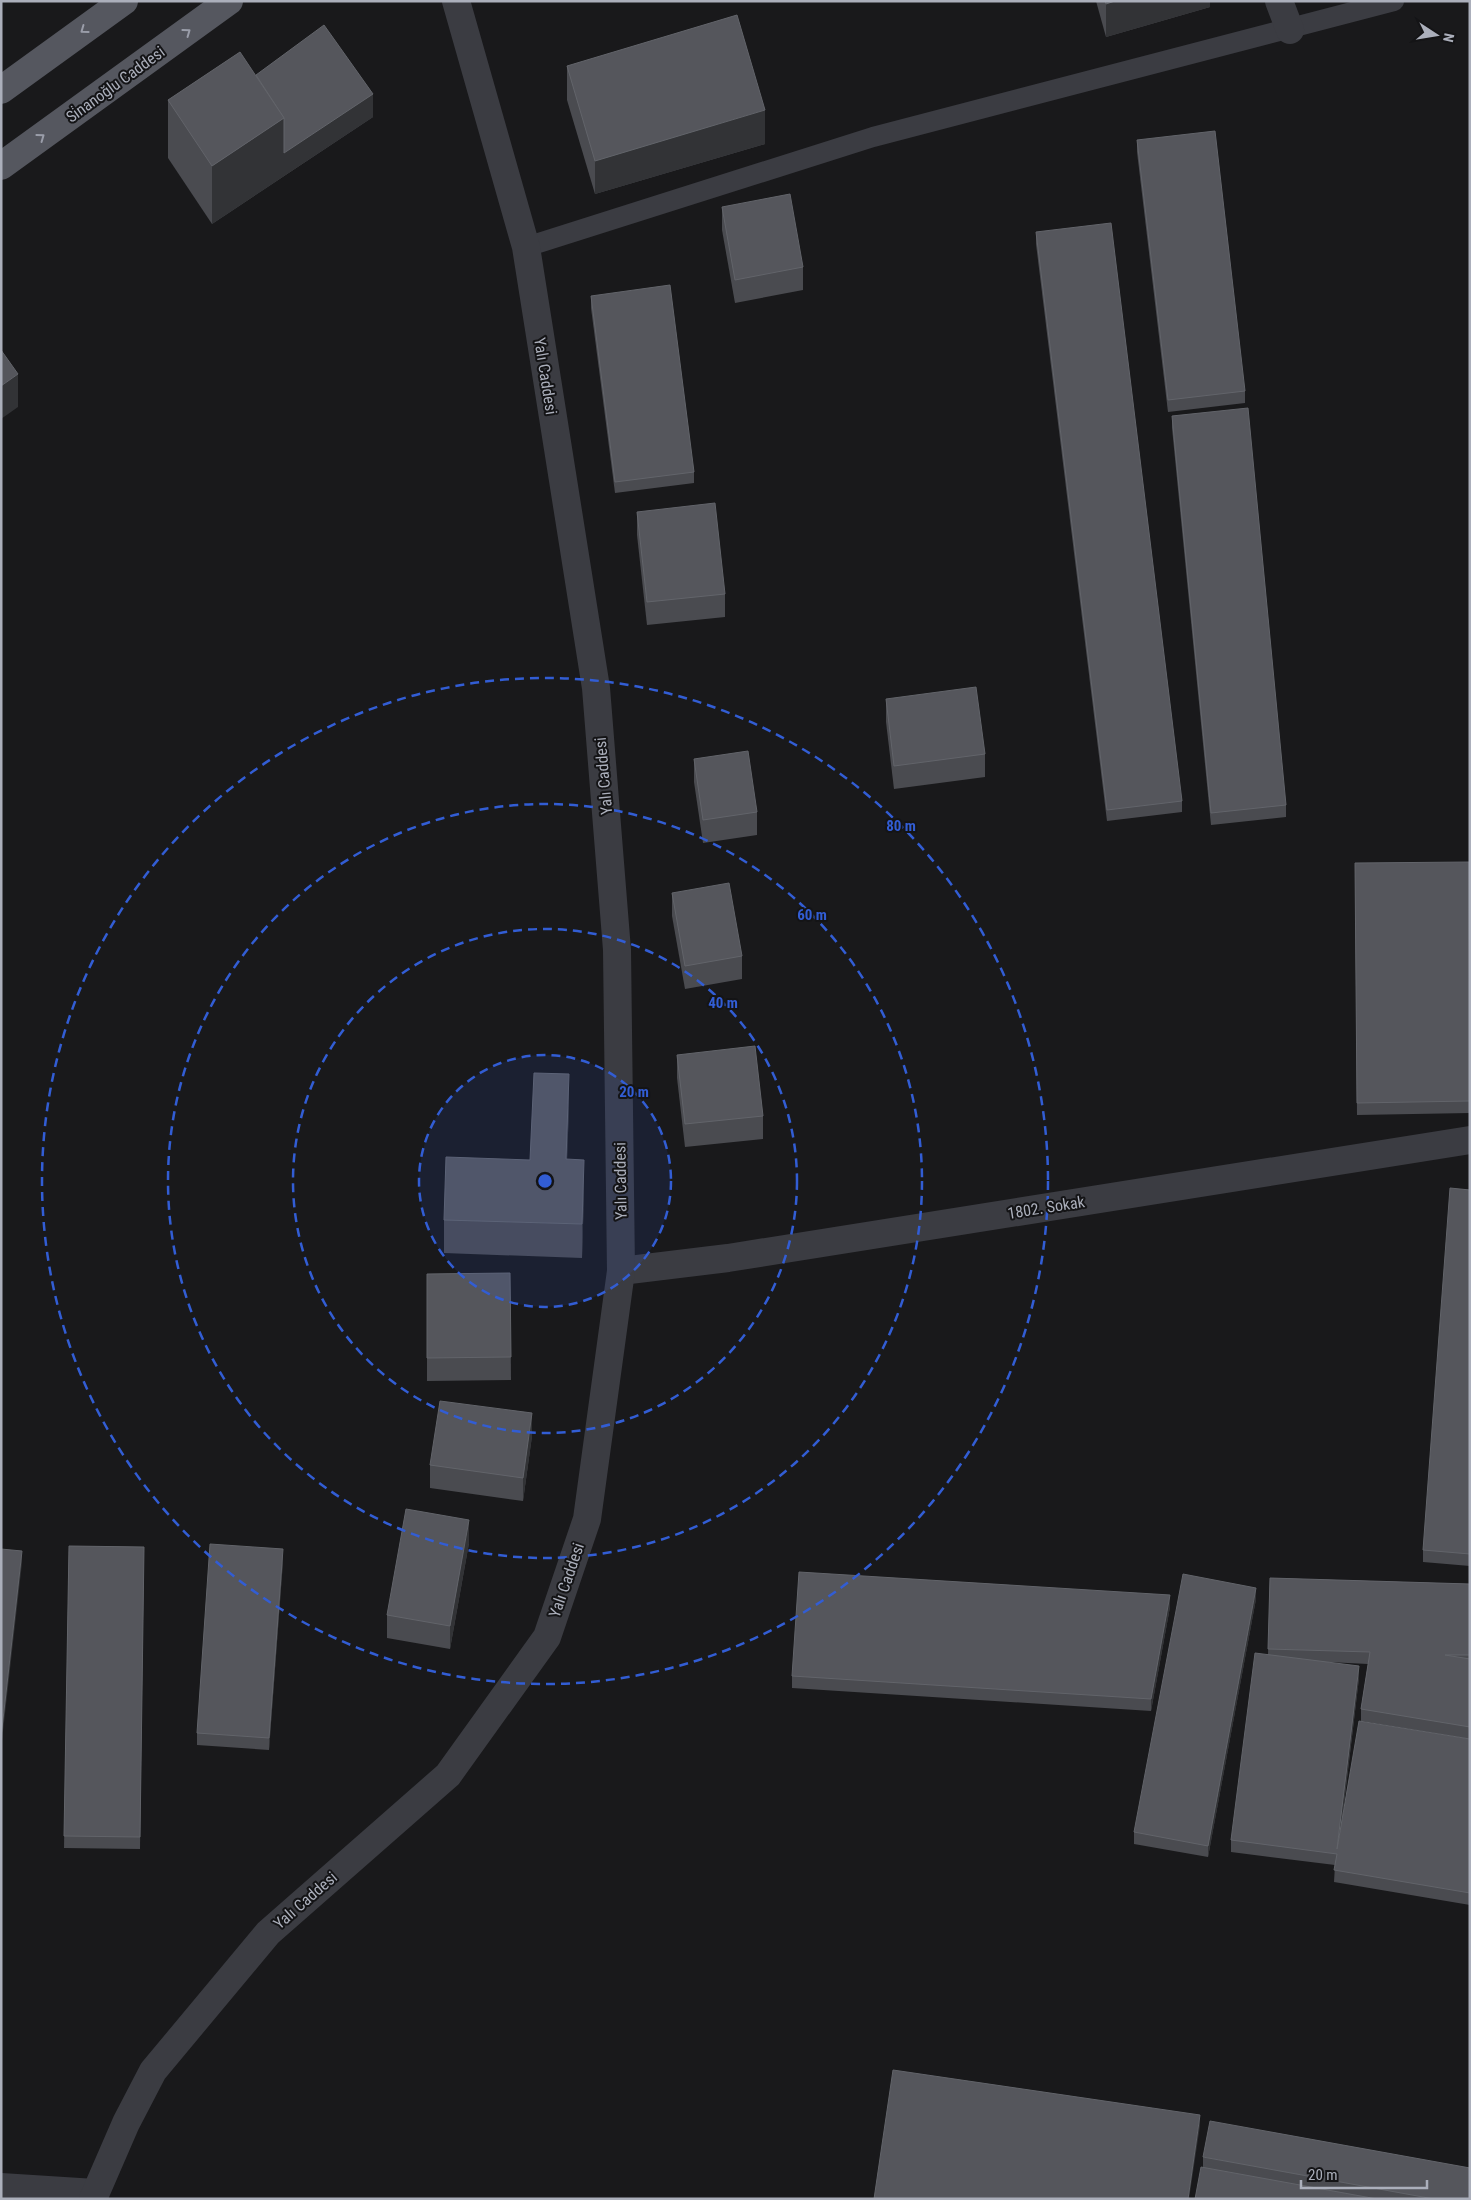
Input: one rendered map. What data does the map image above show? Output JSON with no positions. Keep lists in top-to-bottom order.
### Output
{
  "streets": {
    "main road": ["Si̇nanoğlu Caddesi"],
    "street": ["Yalı Caddesi", "1802. Sokak"]
  },
  "crossings": [
    ["Yalı Caddesi", "1802. Sokak"]
  ],
  "scale_bar": "20 m",
  "north": "right",
  "rings": [
    "80 m",
    "60 m",
    "40 m",
    "20 m"
  ]
}
